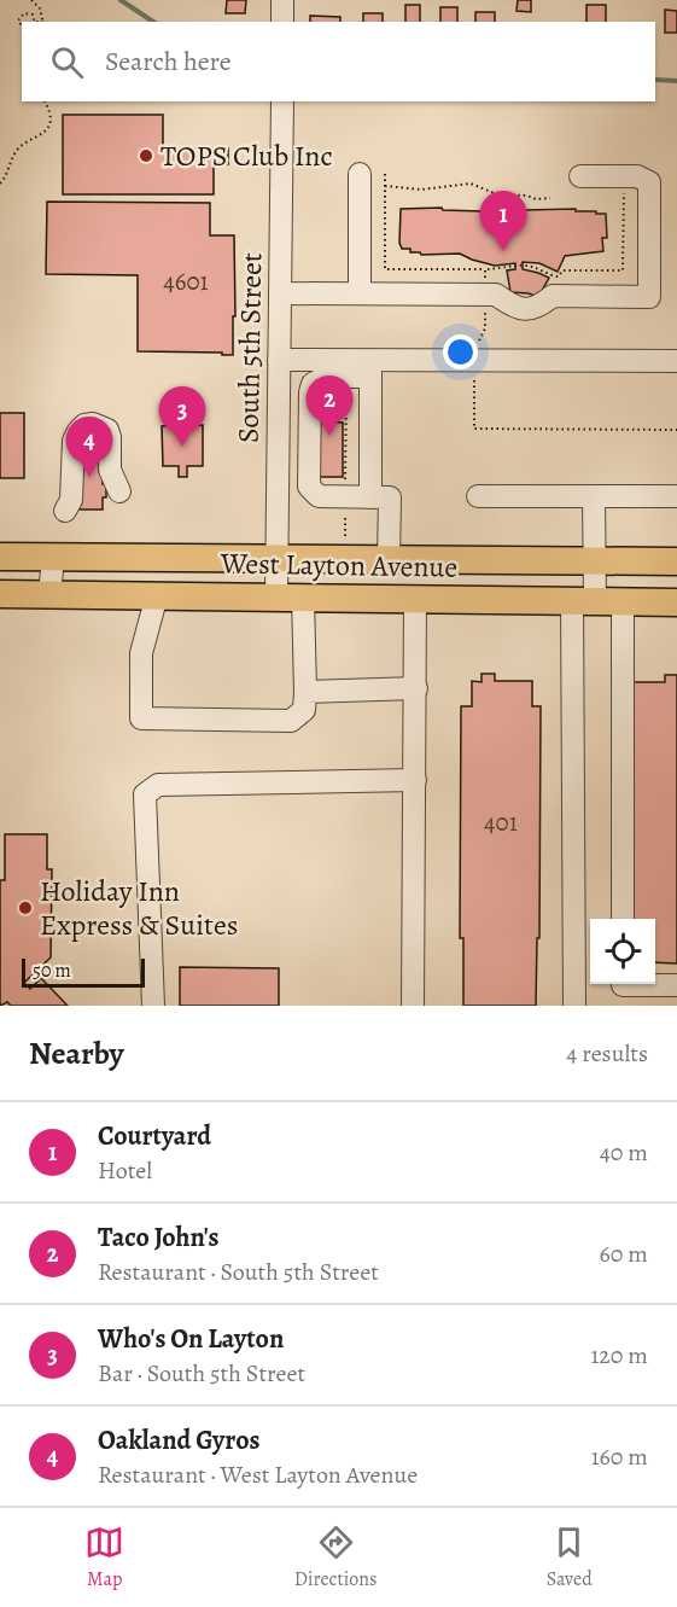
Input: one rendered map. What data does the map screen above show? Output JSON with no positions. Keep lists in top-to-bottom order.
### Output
{
  "streets": {
    "main road": ["West Layton Avenue"],
    "street": ["South 5th Street"]
  },
  "crossings": [
    ["South 5th Street", "West Layton Avenue"]
  ],
  "places": ["TOPS Club Inc", "Holiday Inn Express & Suites"],
  "house_numbers": ["4601", "401"],
  "scale_bar": "50 m",
  "page": {
    "search": "Search here",
    "pins": [
      "1",
      "2",
      "3",
      "4"
    ],
    "scale": "50 m",
    "heading": ["Nearby", "4 results"],
    "list": [
      {
        "mark": "1",
        "name": "Courtyard",
        "note": "Hotel",
        "value": "40 m"
      },
      {
        "mark": "2",
        "name": "Taco John's",
        "note": "Restaurant · South 5th Street",
        "value": "60 m"
      },
      {
        "mark": "3",
        "name": "Who's On Layton",
        "note": "Bar · South 5th Street",
        "value": "120 m"
      },
      {
        "mark": "4",
        "name": "Oakland Gyros",
        "note": "Restaurant · West Layton Avenue",
        "value": "160 m"
      }
    ],
    "nav": ["Map", "Directions", "Saved"]
  }
}
